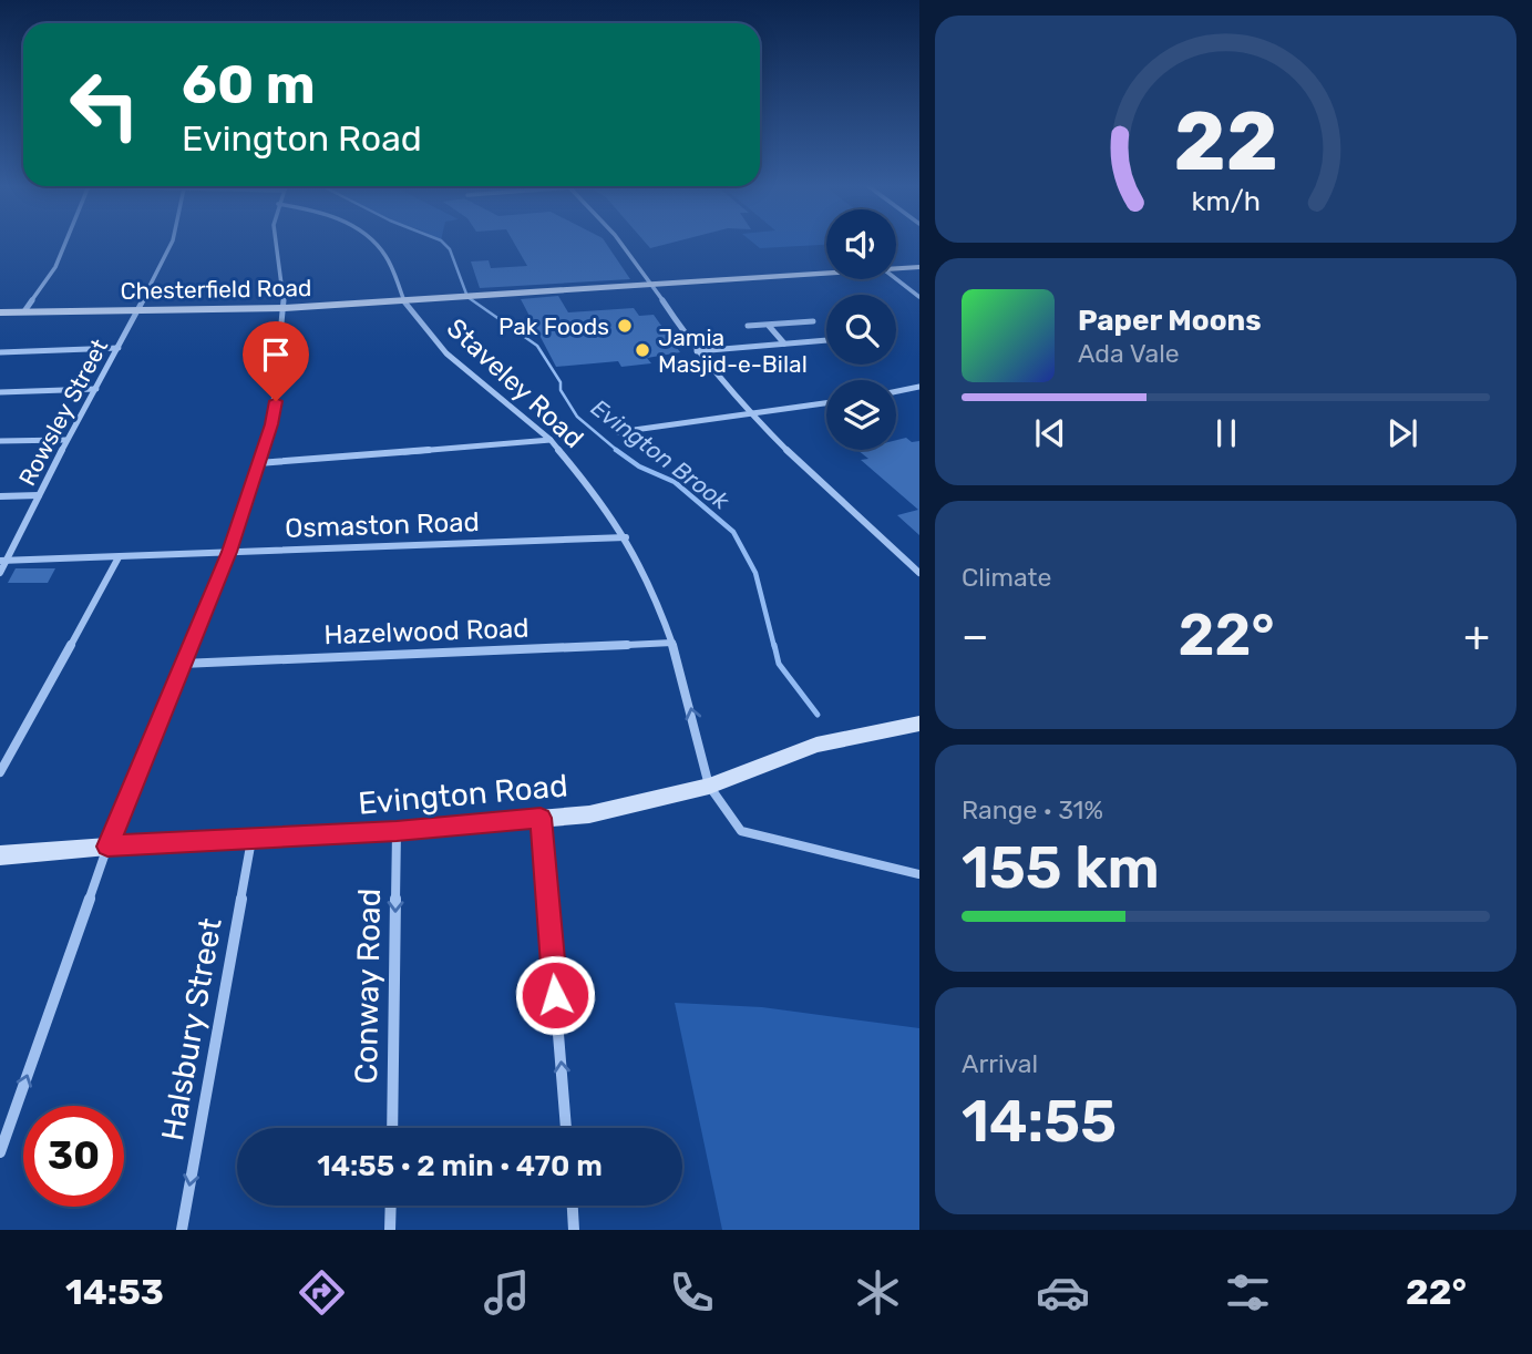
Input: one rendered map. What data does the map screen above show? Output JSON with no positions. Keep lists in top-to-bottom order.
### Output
{
  "streets": {
    "street": [
      "Chesterfield Road",
      "Staveley Road",
      "Rowsley Street",
      "Osmaston Road",
      "Hazelwood Road",
      "Evington Road",
      "Conway Road",
      "Halsbury Street"
    ]
  },
  "crossings": [
    ["Chesterfield Road", "Staveley Road"],
    ["Chesterfield Road", "Rowsley Street"],
    ["Staveley Road", "Osmaston Road"],
    ["Staveley Road", "Hazelwood Road"],
    ["Staveley Road", "Evington Road"],
    ["Rowsley Street", "Osmaston Road"],
    ["Evington Road", "Conway Road"],
    ["Evington Road", "Halsbury Street"]
  ],
  "one_way": ["Conway Road", "Halsbury Street"],
  "water": ["Evington Brook"],
  "places": ["Pak Foods", "Jamia Masjid-e-Bilal"],
  "page": {
    "turn": ["60 m", "Evington Road"],
    "song": ["Paper Moons", "Ada Vale"],
    "tile": [
      "Climate",
      ["Range · 31%", "155 km"],
      ["Arrival", "14:55"]
    ],
    "heat": ["−", "22°", "+"],
    "limit": "30",
    "trip": "14:55 · 2 min · 470 m",
    "tabs": ["14:53", "22°"],
    "gauge": ["22", "km/h"]
  }
}
